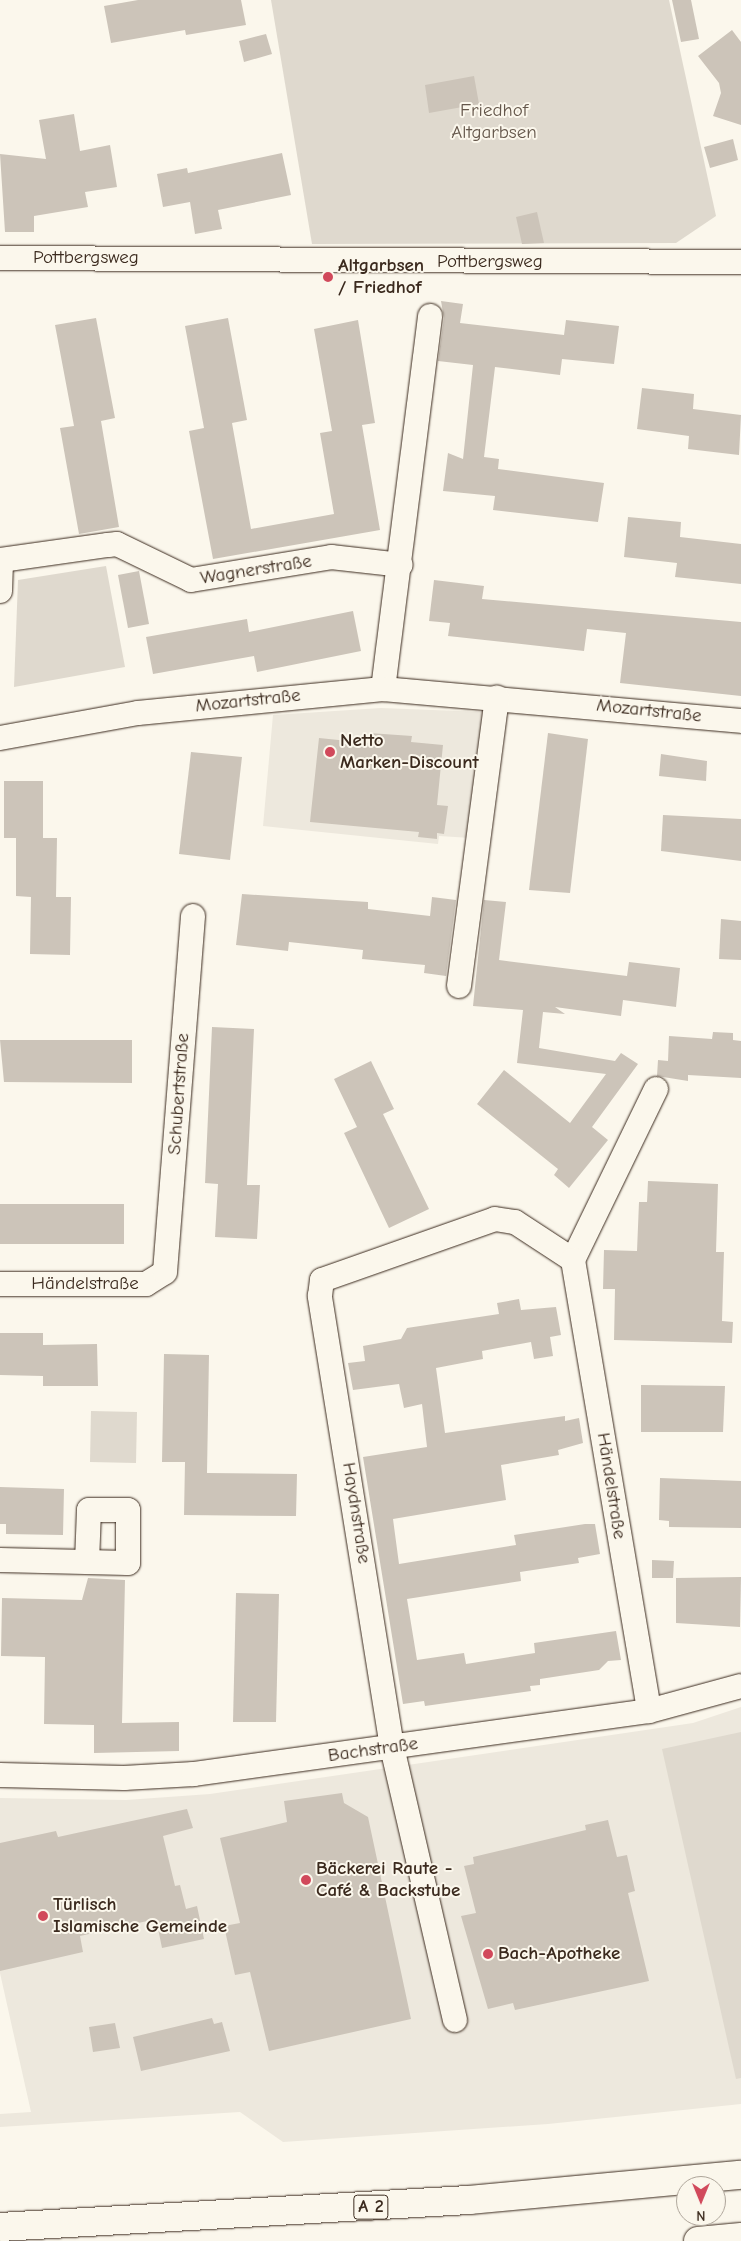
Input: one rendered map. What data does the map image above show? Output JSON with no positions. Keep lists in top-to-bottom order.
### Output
{
  "streets": {
    "highway": ["A 2"],
    "street": [
      "Pottbergsweg",
      "Wagnerstraße",
      "Mozartstraße",
      "Schubertstraße",
      "Händelstraße",
      "Haydnstraße",
      "Bachstraße"
    ]
  },
  "crossings": [
    ["Schubertstraße", "Händelstraße"],
    ["Händelstraße", "Haydnstraße"],
    ["Händelstraße", "Bachstraße"],
    ["Haydnstraße", "Bachstraße"]
  ],
  "parks": ["Friedhof Altgarbsen"],
  "places": [
    "Altgarbsen / Friedhof",
    "Netto Marken-Discount",
    "Bäckerei Raute - Café & Backstube",
    "Türlisch Islamische Gemeinde",
    "Bach-Apotheke"
  ],
  "north": "bottom"
}
